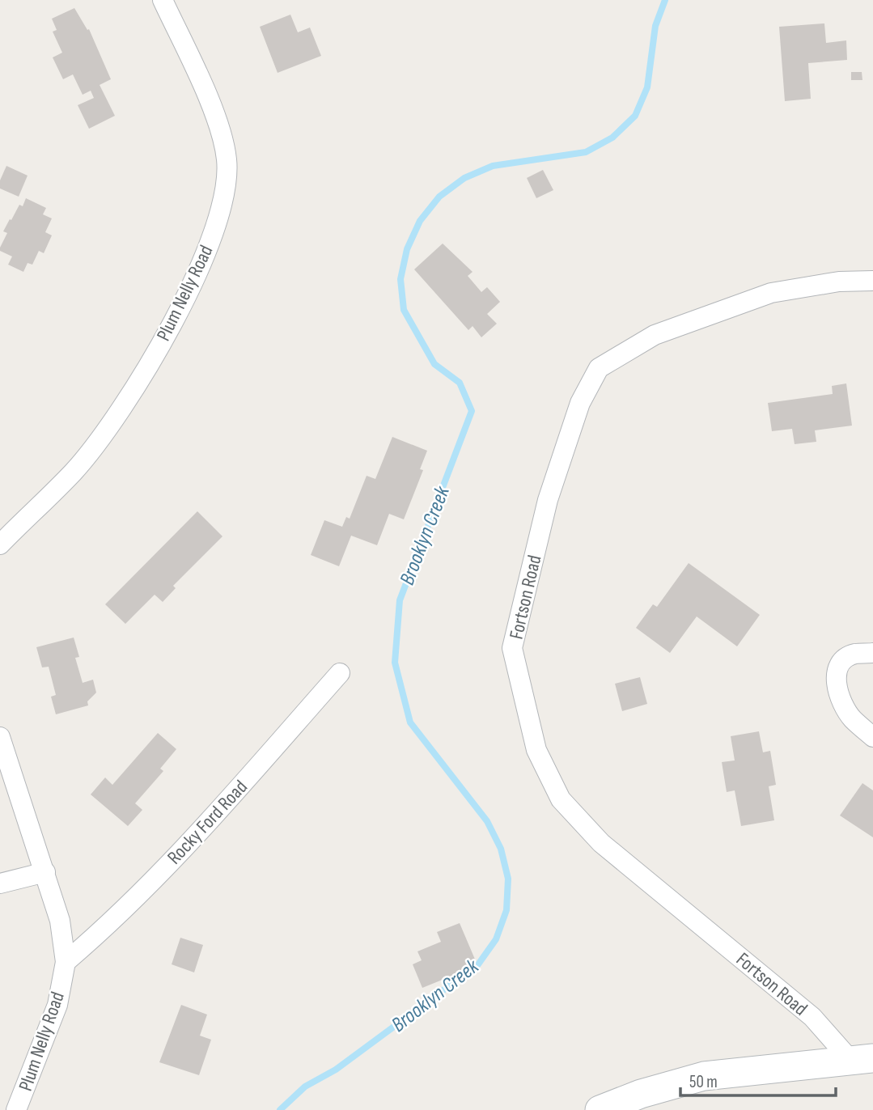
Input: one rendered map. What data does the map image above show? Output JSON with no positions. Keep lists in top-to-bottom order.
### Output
{
  "streets": {
    "street": ["Plum Nelly Road", "Fortson Road", "Rocky Ford Road"]
  },
  "crossings": [
    ["Plum Nelly Road", "Rocky Ford Road"]
  ],
  "water": ["Brooklyn Creek"],
  "scale_bar": "50 m"
}
